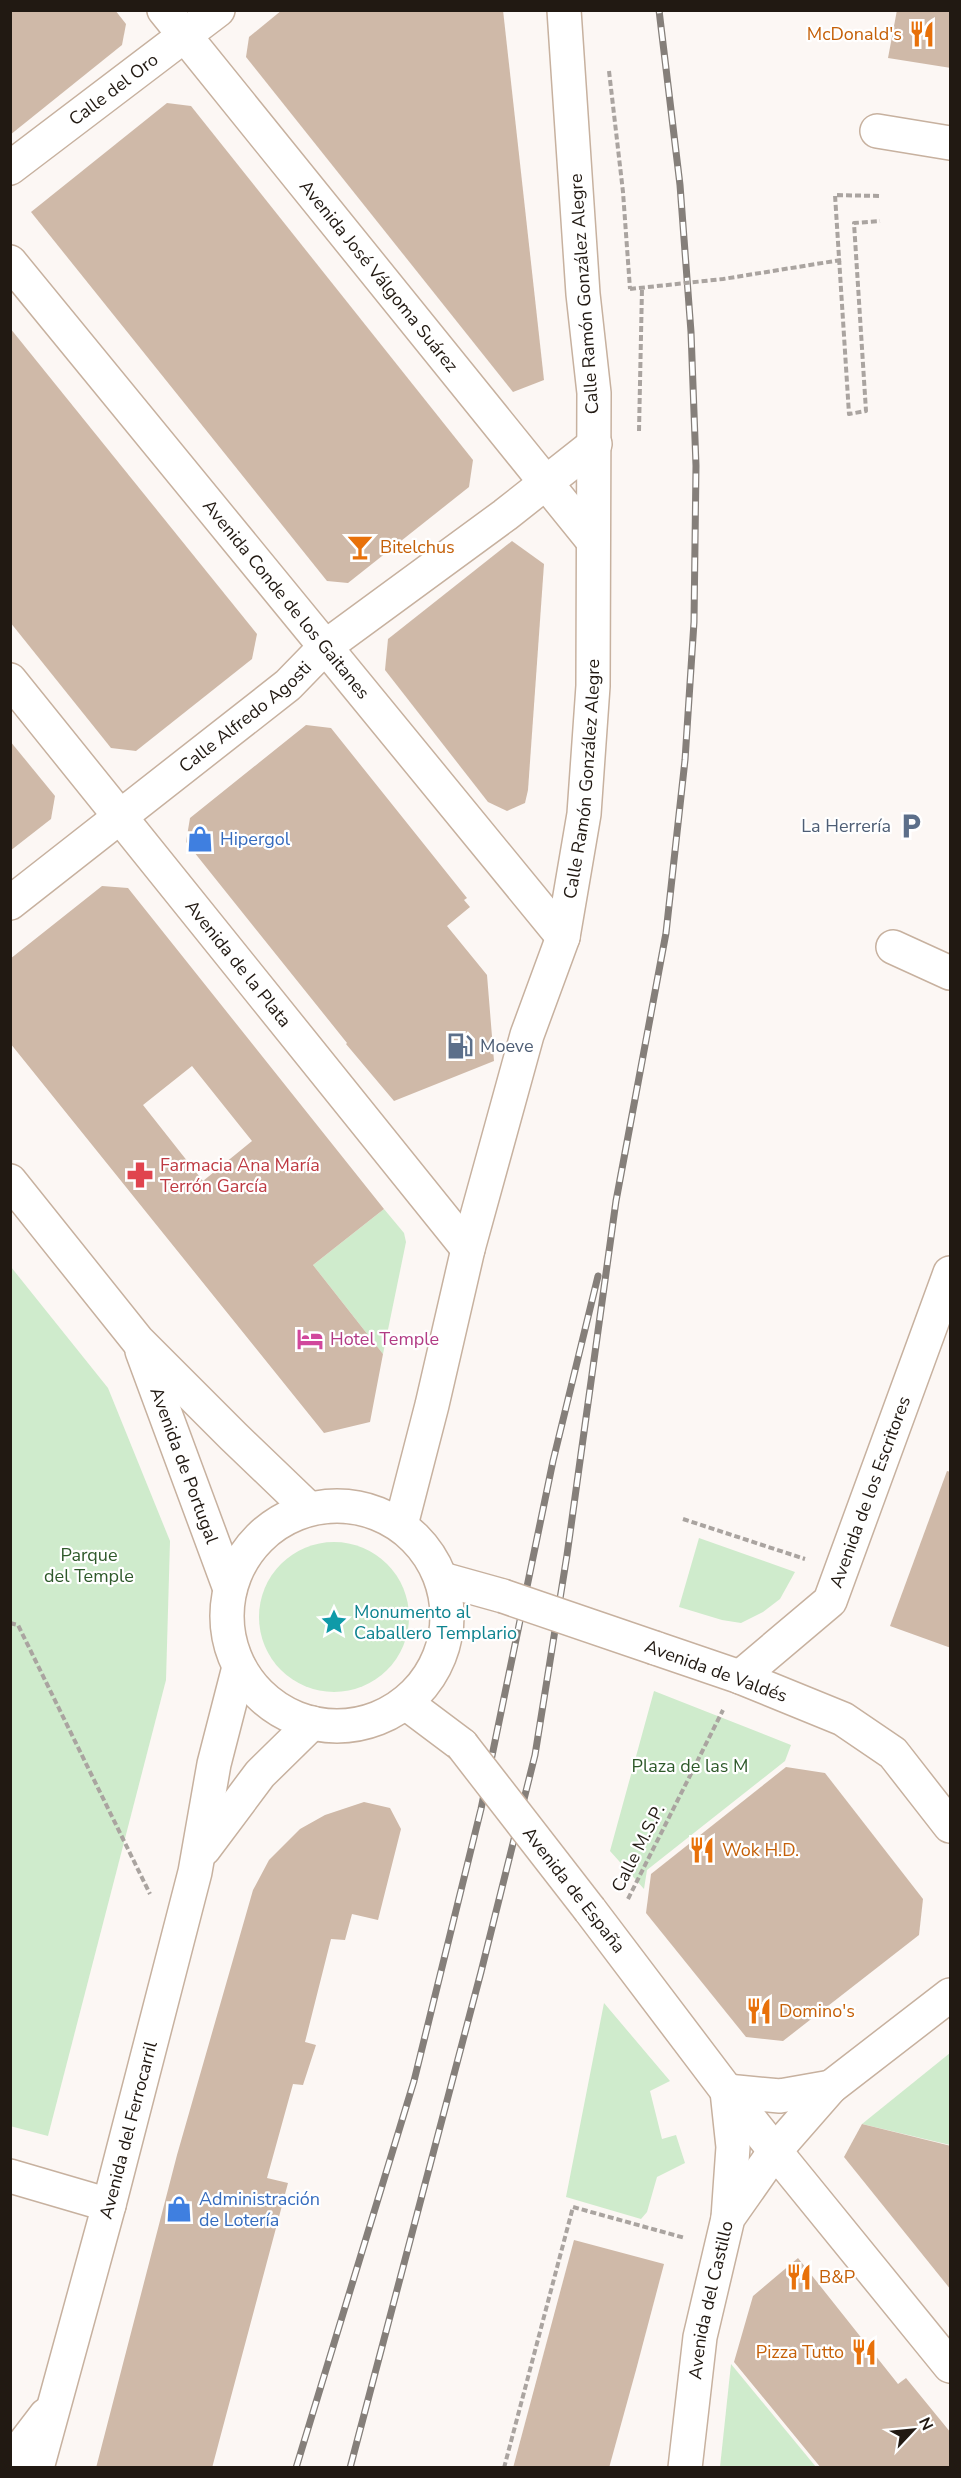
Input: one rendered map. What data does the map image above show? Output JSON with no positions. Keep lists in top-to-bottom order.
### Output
{
  "streets": {
    "street": [
      "Calle del Oro",
      "Avenida José Válgoma Suárez",
      "Calle Ramón González Alegre",
      "Avenida Conde de los Gaitanes",
      "Calle Alfredo Agosti",
      "Avenida de la Plata",
      "Avenida de Portugal",
      "Avenida de los Escritores",
      "Avenida de Valdés",
      "Avenida de España",
      "Avenida del Ferrocarril",
      "Avenida del Castillo"
    ],
    "path": ["Calle M.S.P."]
  },
  "crossings": [
    ["Calle del Oro", "Avenida José Válgoma Suárez"],
    ["Avenida José Válgoma Suárez", "Calle Ramón González Alegre"],
    ["Avenida José Válgoma Suárez", "Calle Alfredo Agosti"],
    ["Calle Ramón González Alegre", "Avenida Conde de los Gaitanes"],
    ["Calle Ramón González Alegre", "Calle Alfredo Agosti"],
    ["Calle Ramón González Alegre", "Avenida de la Plata"],
    ["Avenida Conde de los Gaitanes", "Calle Alfredo Agosti"],
    ["Calle Alfredo Agosti", "Avenida de la Plata"],
    ["Avenida de los Escritores", "Avenida de Valdés"],
    ["Avenida de los Escritores", "Calle M.S.P."],
    ["Avenida de Valdés", "Calle M.S.P."],
    ["Calle M.S.P.", "Avenida de España"],
    ["Avenida de España", "Avenida del Castillo"]
  ],
  "parks": ["Parque del Temple", "Plaza de las M"],
  "places": {
    "restaurant": [
      "McDonald's",
      "Wok H.D.",
      "Domino's",
      "B&P",
      "Pizza Tutto"
    ],
    "bar": ["Bitelchus"],
    "parking": ["La Herrería"],
    "shop": ["Hipergol", "Administración de Lotería"],
    "fuel station": ["Moeve"],
    "pharmacy": ["Farmacia Ana María Terrón García"],
    "hotel": ["Hotel Temple"],
    "place": ["Monumento al Caballero Templario"]
  },
  "north": "top right"
}
